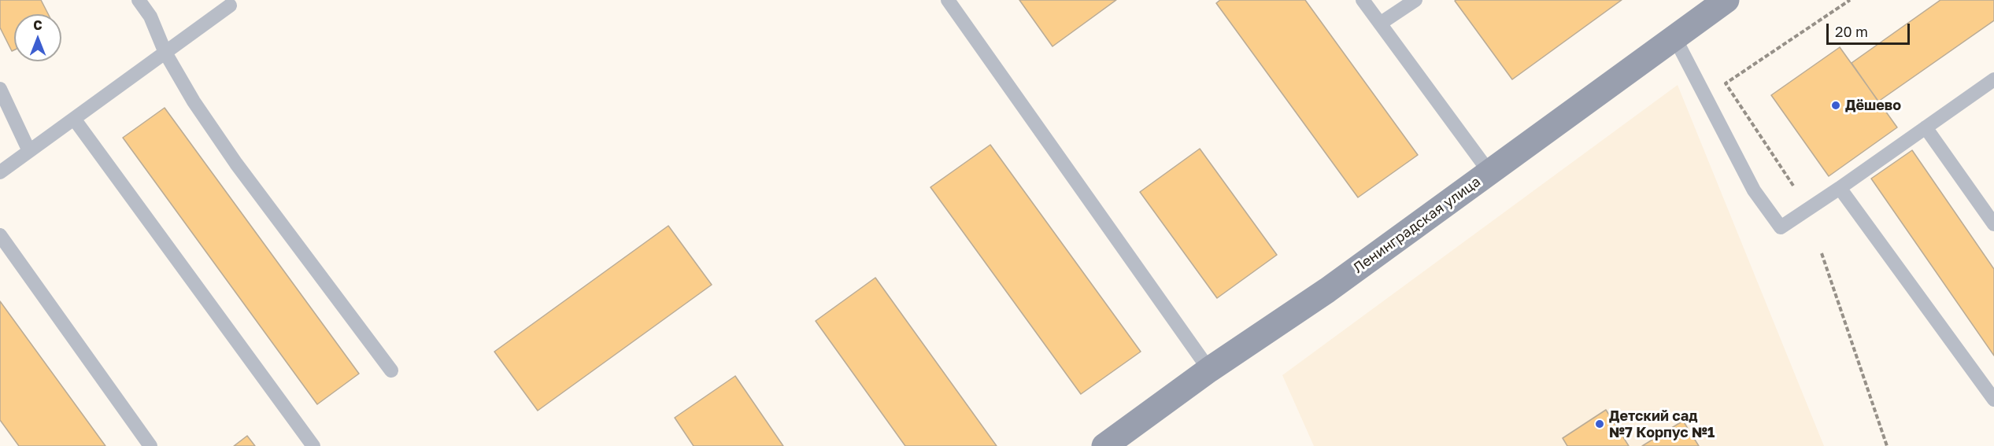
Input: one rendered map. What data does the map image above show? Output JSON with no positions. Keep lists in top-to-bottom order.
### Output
{
  "streets": {
    "street": ["Ленинградская улица"]
  },
  "places": ["Дёшево", "Детский сад №7 Корпус №1"],
  "scale_bar": "20 m",
  "north": "top"
}
